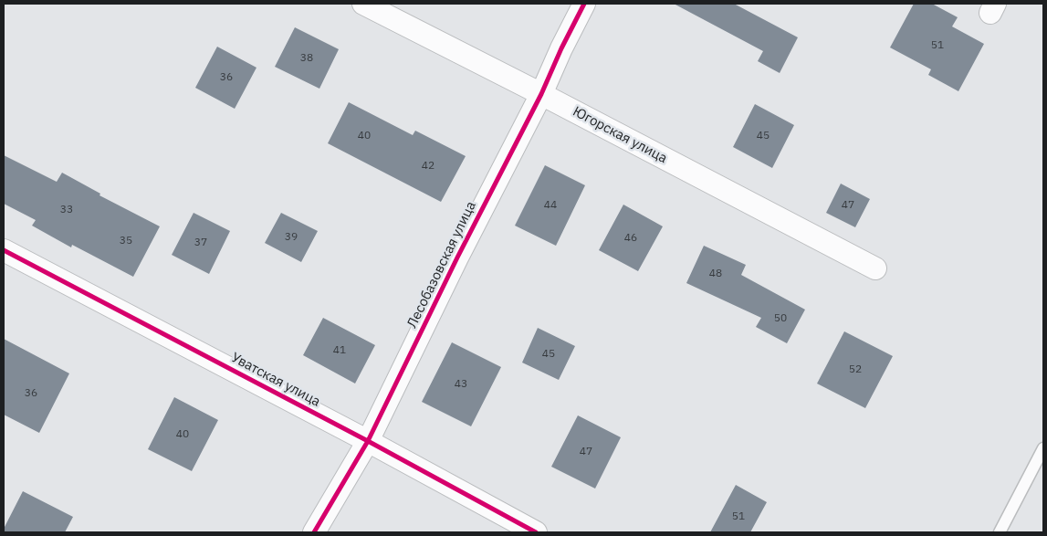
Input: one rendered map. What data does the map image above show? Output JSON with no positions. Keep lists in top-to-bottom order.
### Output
{
  "streets": {
    "street": ["Югорская улица", "Лесобазовская улица", "Уватская улица"]
  },
  "crossings": [
    ["Югорская улица", "Лесобазовская улица"],
    ["Лесобазовская улица", "Уватская улица"]
  ],
  "house_numbers": [
    "51",
    "38",
    "36",
    "40",
    "45",
    "42",
    "44",
    "47",
    "33",
    "39",
    "46",
    "35",
    "37",
    "48",
    "50",
    "41",
    "45",
    "52",
    "43",
    "36",
    "40",
    "47",
    "51"
  ]
}
